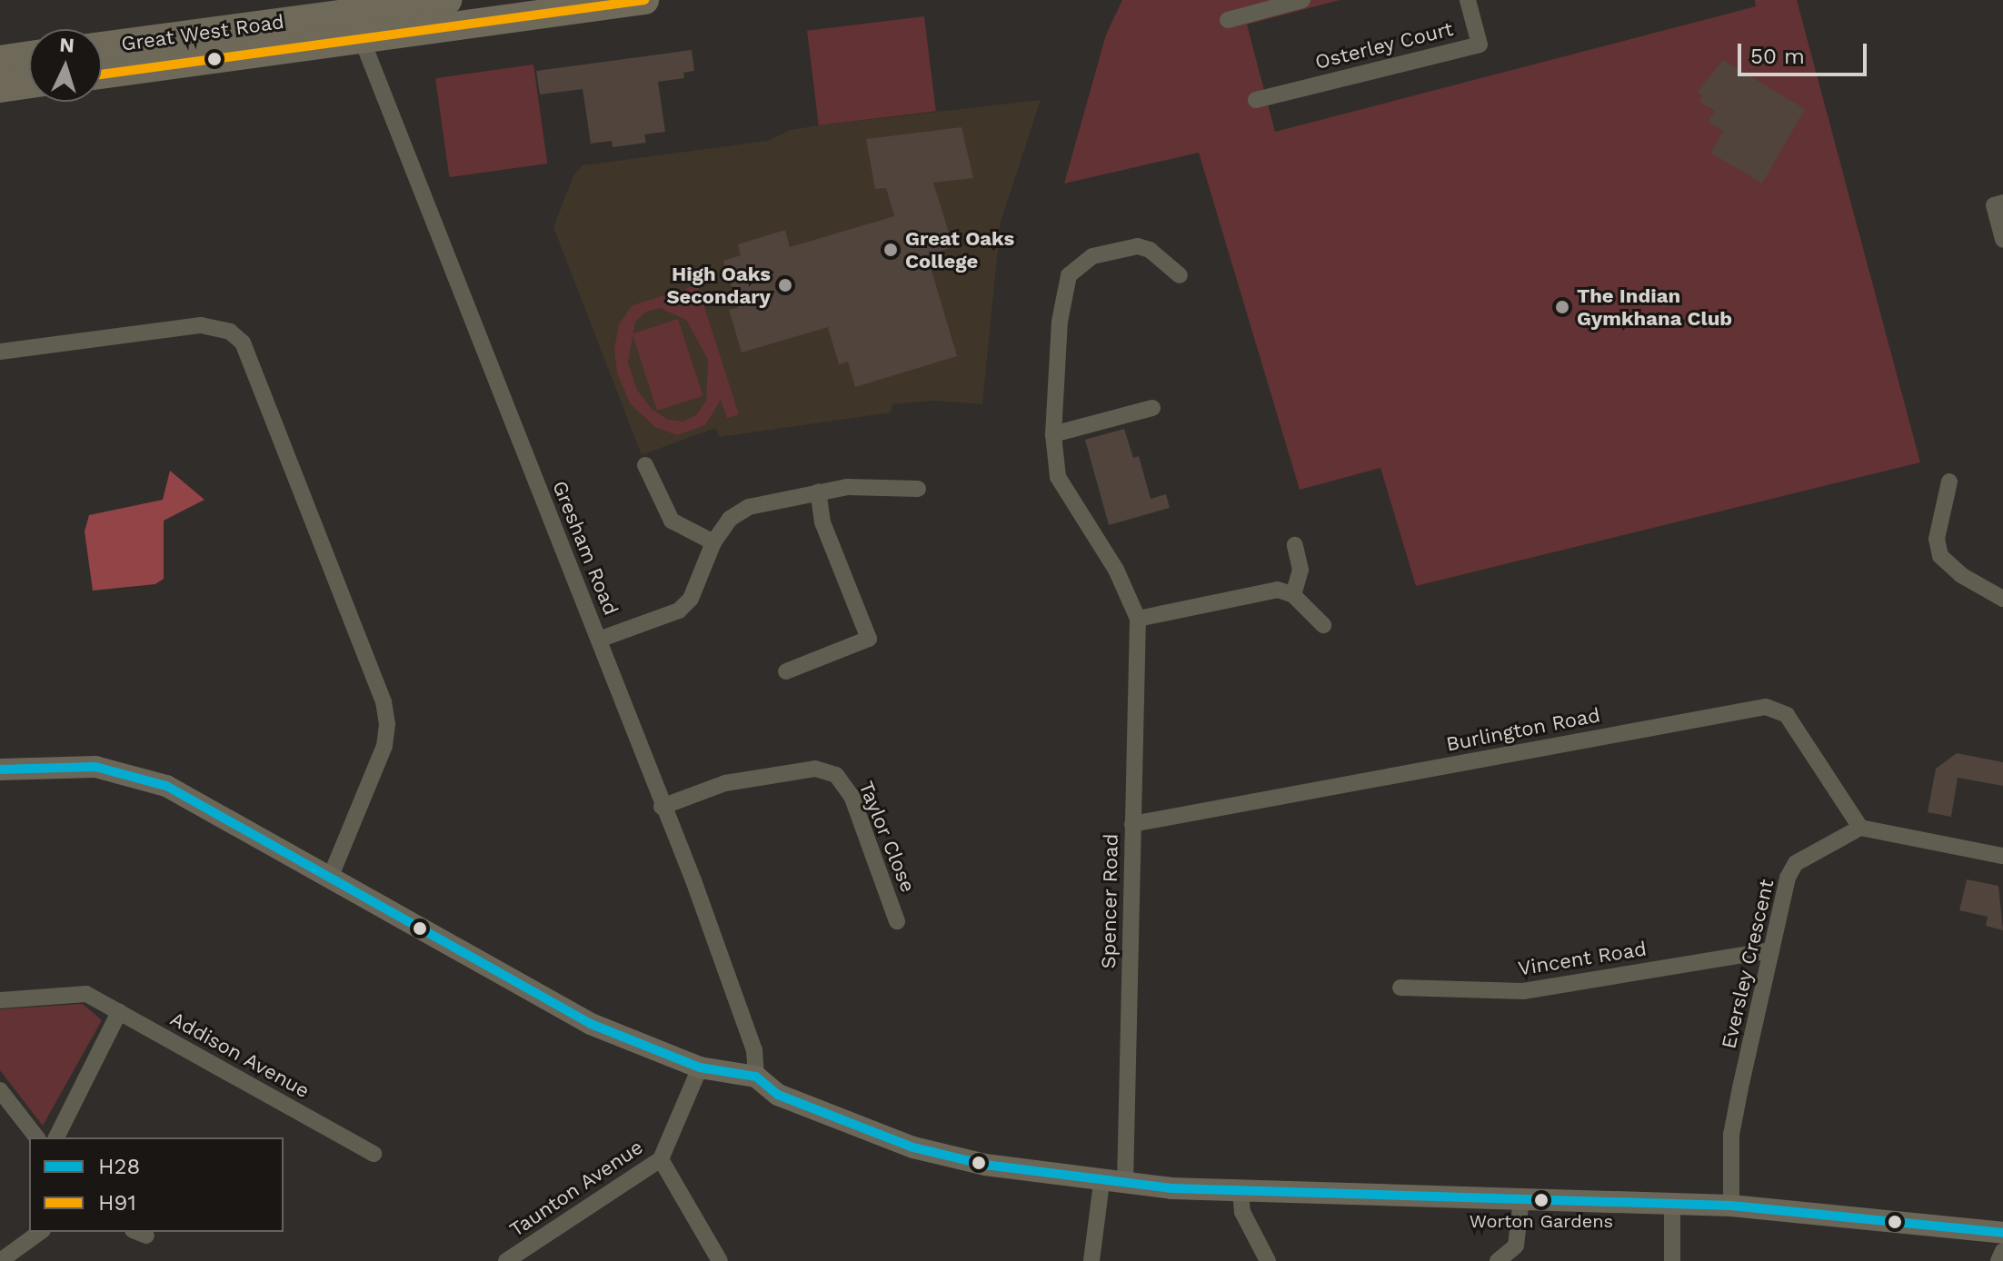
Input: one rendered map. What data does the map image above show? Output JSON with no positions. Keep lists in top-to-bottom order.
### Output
{
  "streets": {
    "highway": ["Great West Road"],
    "street": [
      "Osterley Court",
      "Gresham Road",
      "Burlington Road",
      "Taylor Close",
      "Spencer Road",
      "Vincent Road",
      "Eversley Crescent",
      "Addison Avenue",
      "Taunton Avenue"
    ]
  },
  "crossings": [
    ["Great West Road", "Gresham Road"],
    ["Gresham Road", "Taylor Close"],
    ["Burlington Road", "Spencer Road"],
    ["Burlington Road", "Eversley Crescent"],
    ["Vincent Road", "Eversley Crescent"]
  ],
  "places": [
    "Great Oaks College",
    "High Oaks Secondary",
    "The Indian Gymkhana Club",
    "Worton Gardens"
  ],
  "lines": ["transit line H91", "transit line H28"],
  "legend": ["H28", "H91"],
  "scale_bar": "50 m",
  "north": "top"
}
